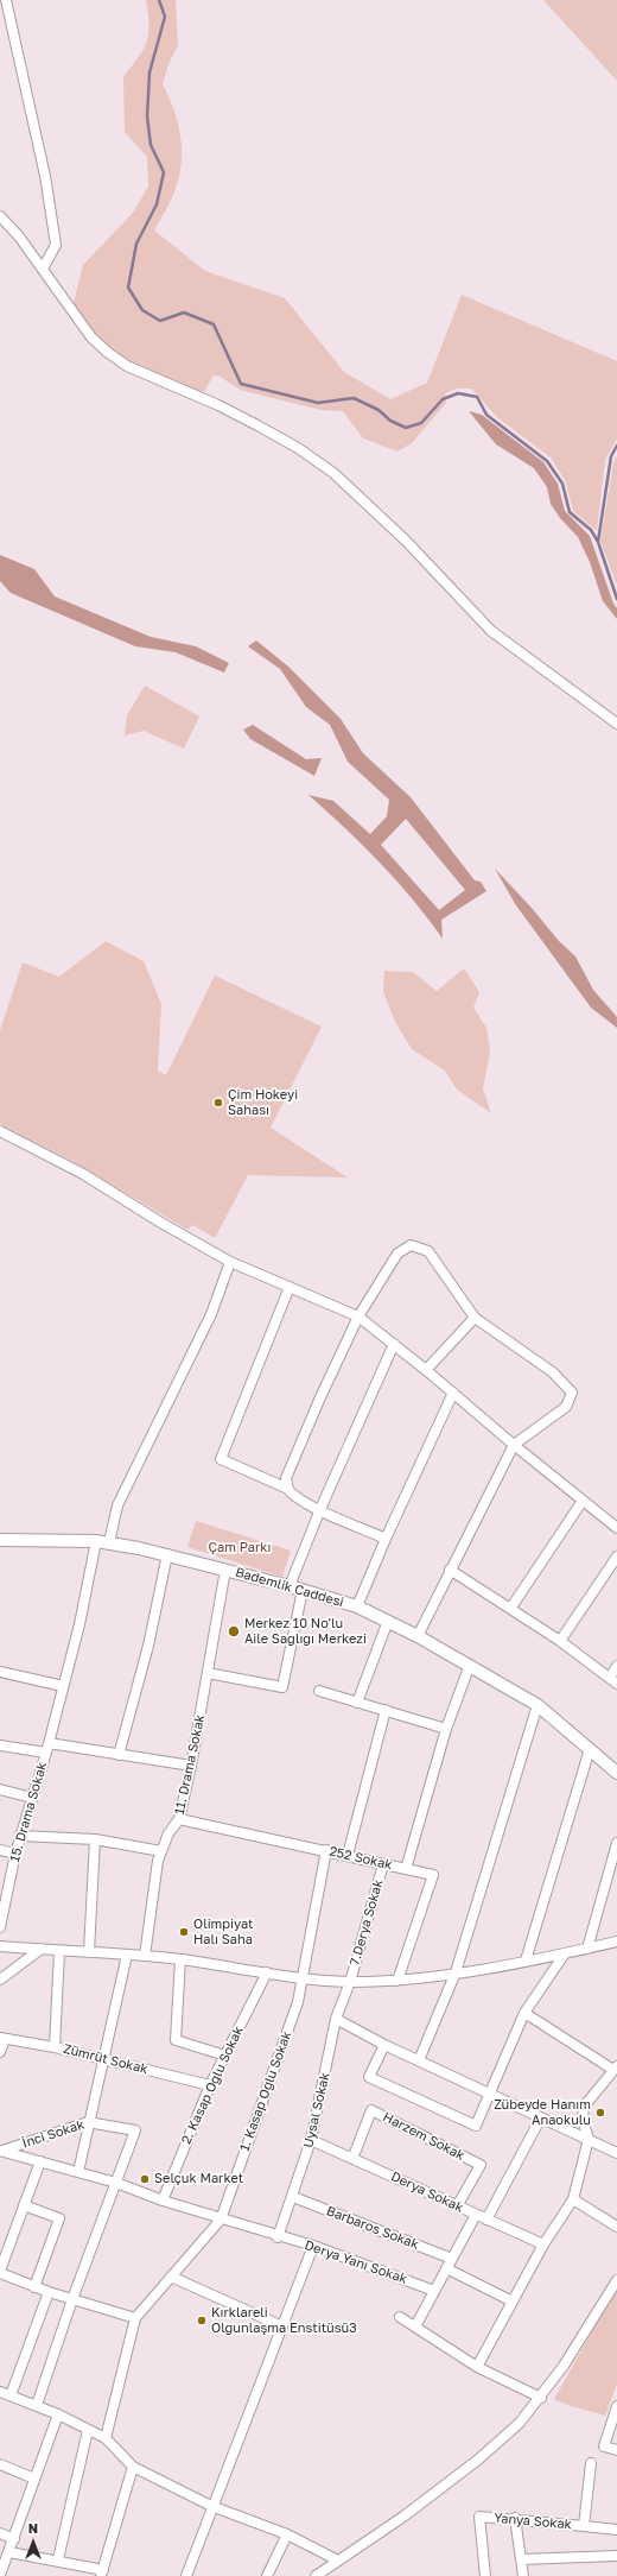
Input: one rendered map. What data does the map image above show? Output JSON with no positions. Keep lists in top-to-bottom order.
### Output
{
  "streets": {
    "street": [
      "Bademlik Caddesi",
      "11. Drama Sokak",
      "15. Drama Sokak",
      "252 Sokak",
      "7.Derya Sokak",
      "Zümrüt Sokak",
      "2. Kasap Oğlu Sokak",
      "1. Kasap Oğlu Sokak",
      "Uysal Sokak",
      "İnci Sokak",
      "Harzem Sokak",
      "Derya Sokak",
      "Barbaros Sokak",
      "Derya Yanı Sokak",
      "Yanya Sokak"
    ]
  },
  "crossings": [
    ["Bademlik Caddesi", "11. Drama Sokak"],
    ["Bademlik Caddesi", "15. Drama Sokak"],
    ["11. Drama Sokak", "252 Sokak"],
    ["252 Sokak", "7.Derya Sokak"],
    ["252 Sokak", "1. Kasap Oğlu Sokak"],
    ["7.Derya Sokak", "Uysal Sokak"],
    ["Zümrüt Sokak", "2. Kasap Oğlu Sokak"],
    ["2. Kasap Oğlu Sokak", "Derya Yanı Sokak"],
    ["1. Kasap Oğlu Sokak", "Derya Yanı Sokak"],
    ["Uysal Sokak", "Derya Sokak"],
    ["Uysal Sokak", "Barbaros Sokak"],
    ["Uysal Sokak", "Derya Yanı Sokak"],
    ["İnci Sokak", "Derya Yanı Sokak"],
    ["Harzem Sokak", "Derya Sokak"]
  ],
  "parks": ["Çam Parkı"],
  "places": [
    "Çim Hokeyi Sahası",
    "Merkez 10 No'lu Aile Sağlığı Merkezi",
    "Olimpiyat Halı Saha",
    "Zübeyde Hanım Anaokulu",
    "Selçuk Market",
    "Kırklareli Olgunlaşma Enstitüsü3"
  ],
  "north": "top"
}
